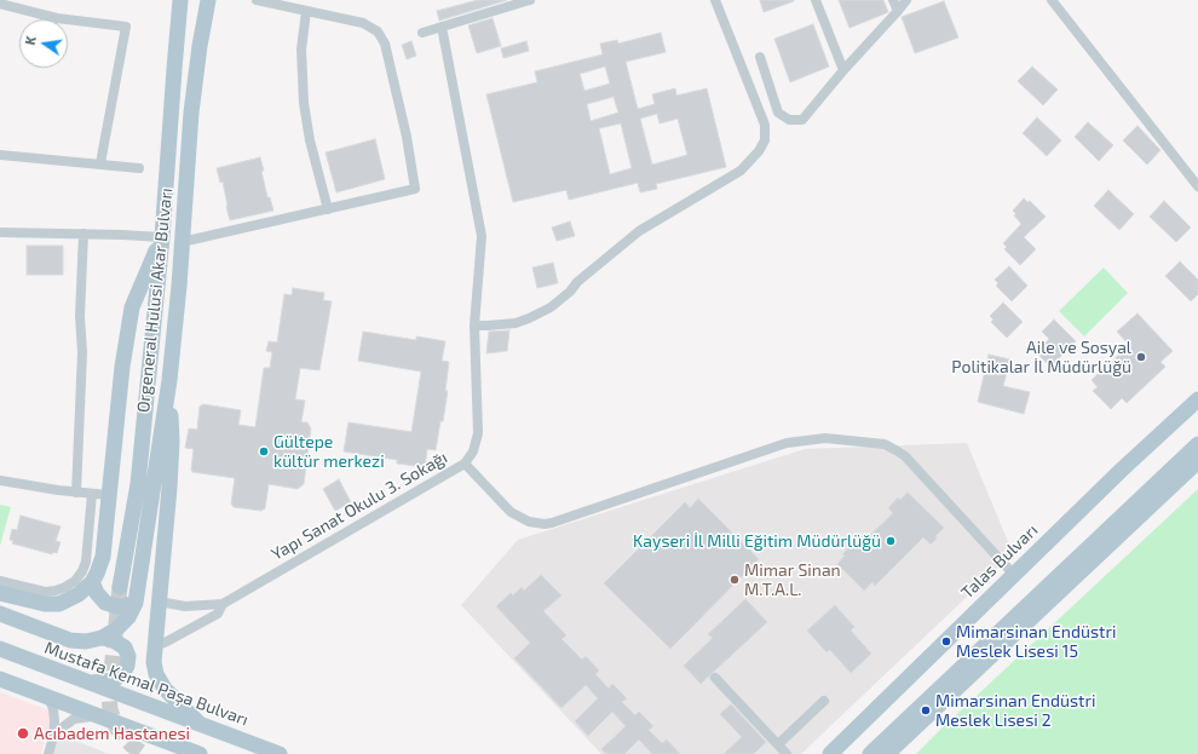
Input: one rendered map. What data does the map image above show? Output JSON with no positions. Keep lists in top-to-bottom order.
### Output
{
  "streets": {
    "main road": ["Orgeneral Hulusi Akar Bulvarı", "Talas Bulvarı", "Mustafa Kemal Paşa Bulvarı"],
    "street": ["Yapı Sanat Okulu 3. Sokağı"]
  },
  "places": [
    "Aile ve Sosyal Politikalar İl Müdürlüğü",
    "Gültepe kültür merkezi",
    "Kayseri İl Milli Eğitim Müdürlüğü",
    "Mimar Sinan M.T.A.L.",
    "Mimarsinan Endüstri Meslek Lisesi 15",
    "Mimarsinan Endüstri Meslek Lisesi 2",
    "Acıbadem Hastanesi"
  ],
  "north": "left"
}
